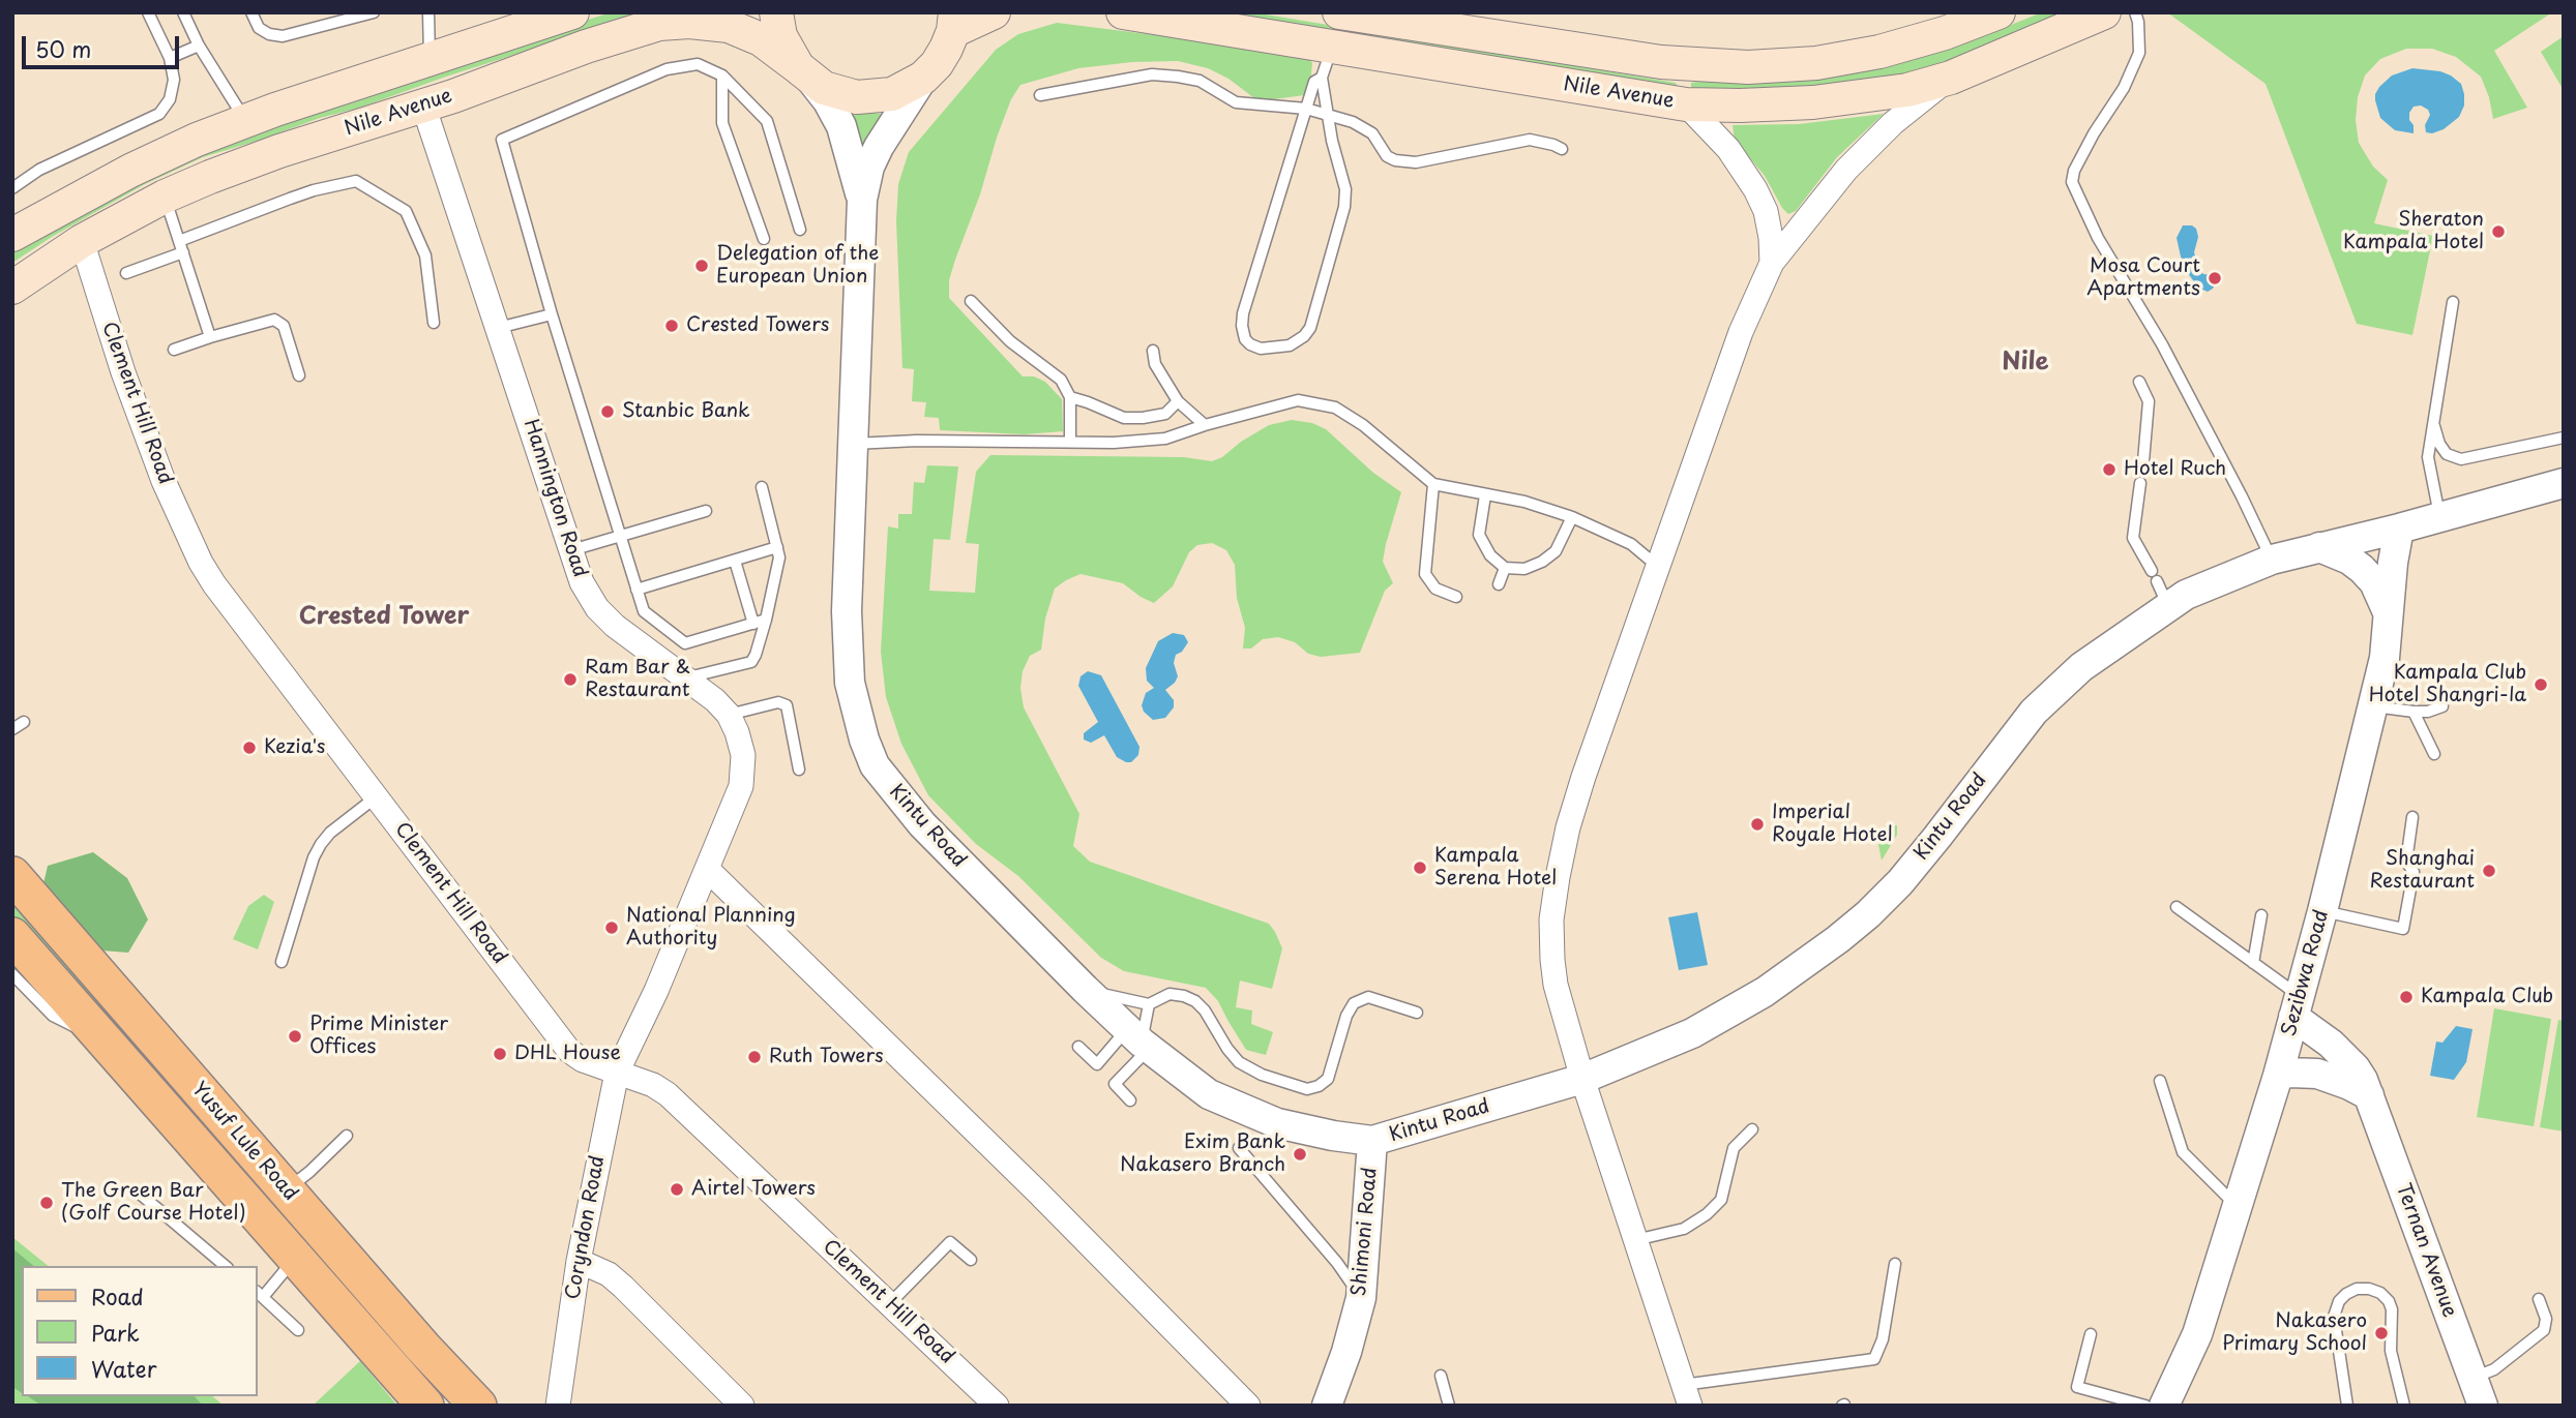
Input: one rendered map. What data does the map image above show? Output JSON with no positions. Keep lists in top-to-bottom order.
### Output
{
  "streets": {
    "main road": ["Nile Avenue", "Yusuf Lule Road"],
    "street": [
      "Clement Hill Road",
      "Hannington Road",
      "Kintu Road",
      "Sezibwa Road",
      "Coryndon Road",
      "Shimoni Road",
      "Ternan Avenue"
    ]
  },
  "crossings": [
    ["Nile Avenue", "Clement Hill Road"],
    ["Nile Avenue", "Hannington Road"],
    ["Nile Avenue", "Kintu Road"],
    ["Clement Hill Road", "Hannington Road"],
    ["Clement Hill Road", "Coryndon Road"],
    ["Hannington Road", "Coryndon Road"],
    ["Kintu Road", "Sezibwa Road"],
    ["Kintu Road", "Shimoni Road"],
    ["Sezibwa Road", "Ternan Avenue"]
  ],
  "districts": ["Nile", "Crested Tower"],
  "places": [
    "Sheraton Kampala Hotel",
    "Delegation of the European Union",
    "Mosa Court Apartments",
    "Crested Towers",
    "Stanbic Bank",
    "Hotel Ruch",
    "Ram Bar & Restaurant",
    "Kampala Club Hotel Shangri-la",
    "Kezia's",
    "Imperial Royale Hotel",
    "Kampala Serena Hotel",
    "Shanghai Restaurant",
    "National Planning Authority",
    "Kampala Club",
    "Prime Minister Offices",
    "DHL House",
    "Ruth Towers",
    "Exim Bank Nakasero Branch",
    "Airtel Towers",
    "The Green Bar (Golf Course Hotel)",
    "Nakasero Primary School"
  ],
  "legend": ["Road", "Park", "Water"],
  "scale_bar": "50 m"
}
